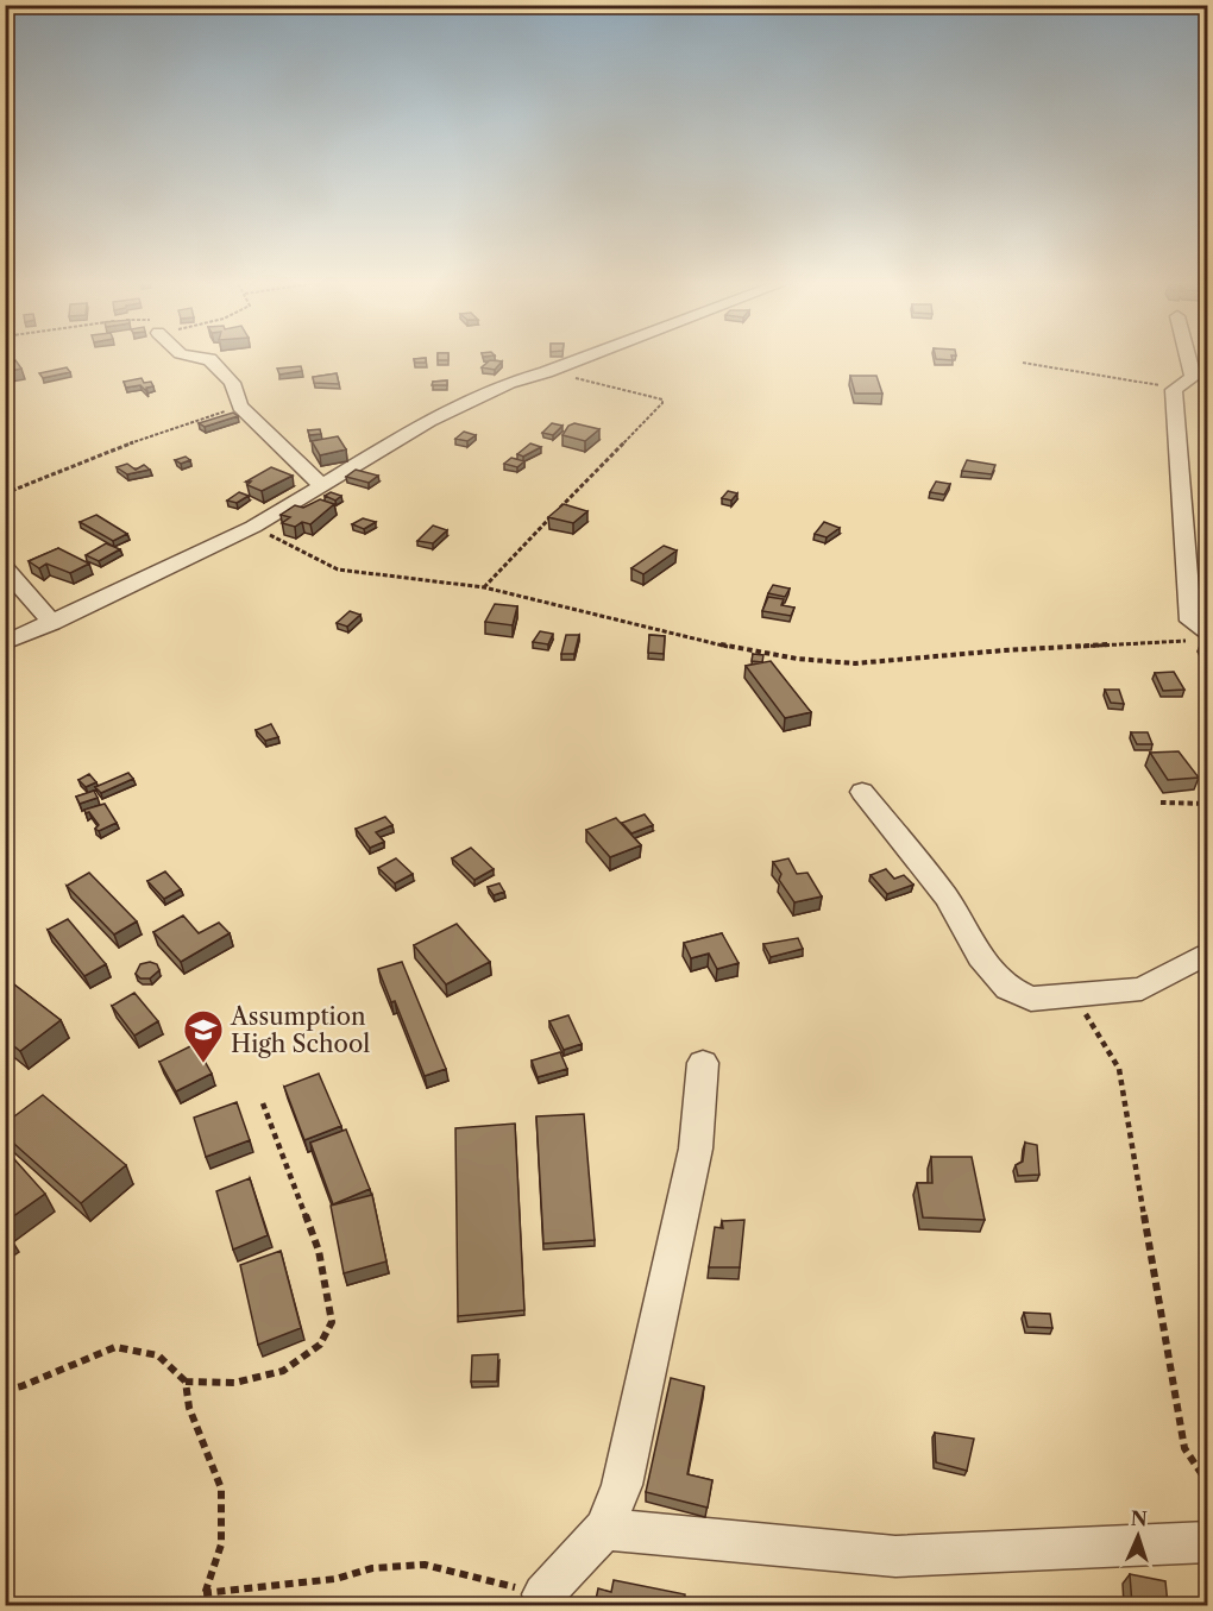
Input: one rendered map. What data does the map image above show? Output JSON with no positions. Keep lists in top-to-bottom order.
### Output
{
  "places": {
    "school or university": ["Assumption High School"]
  },
  "north": "top"
}
